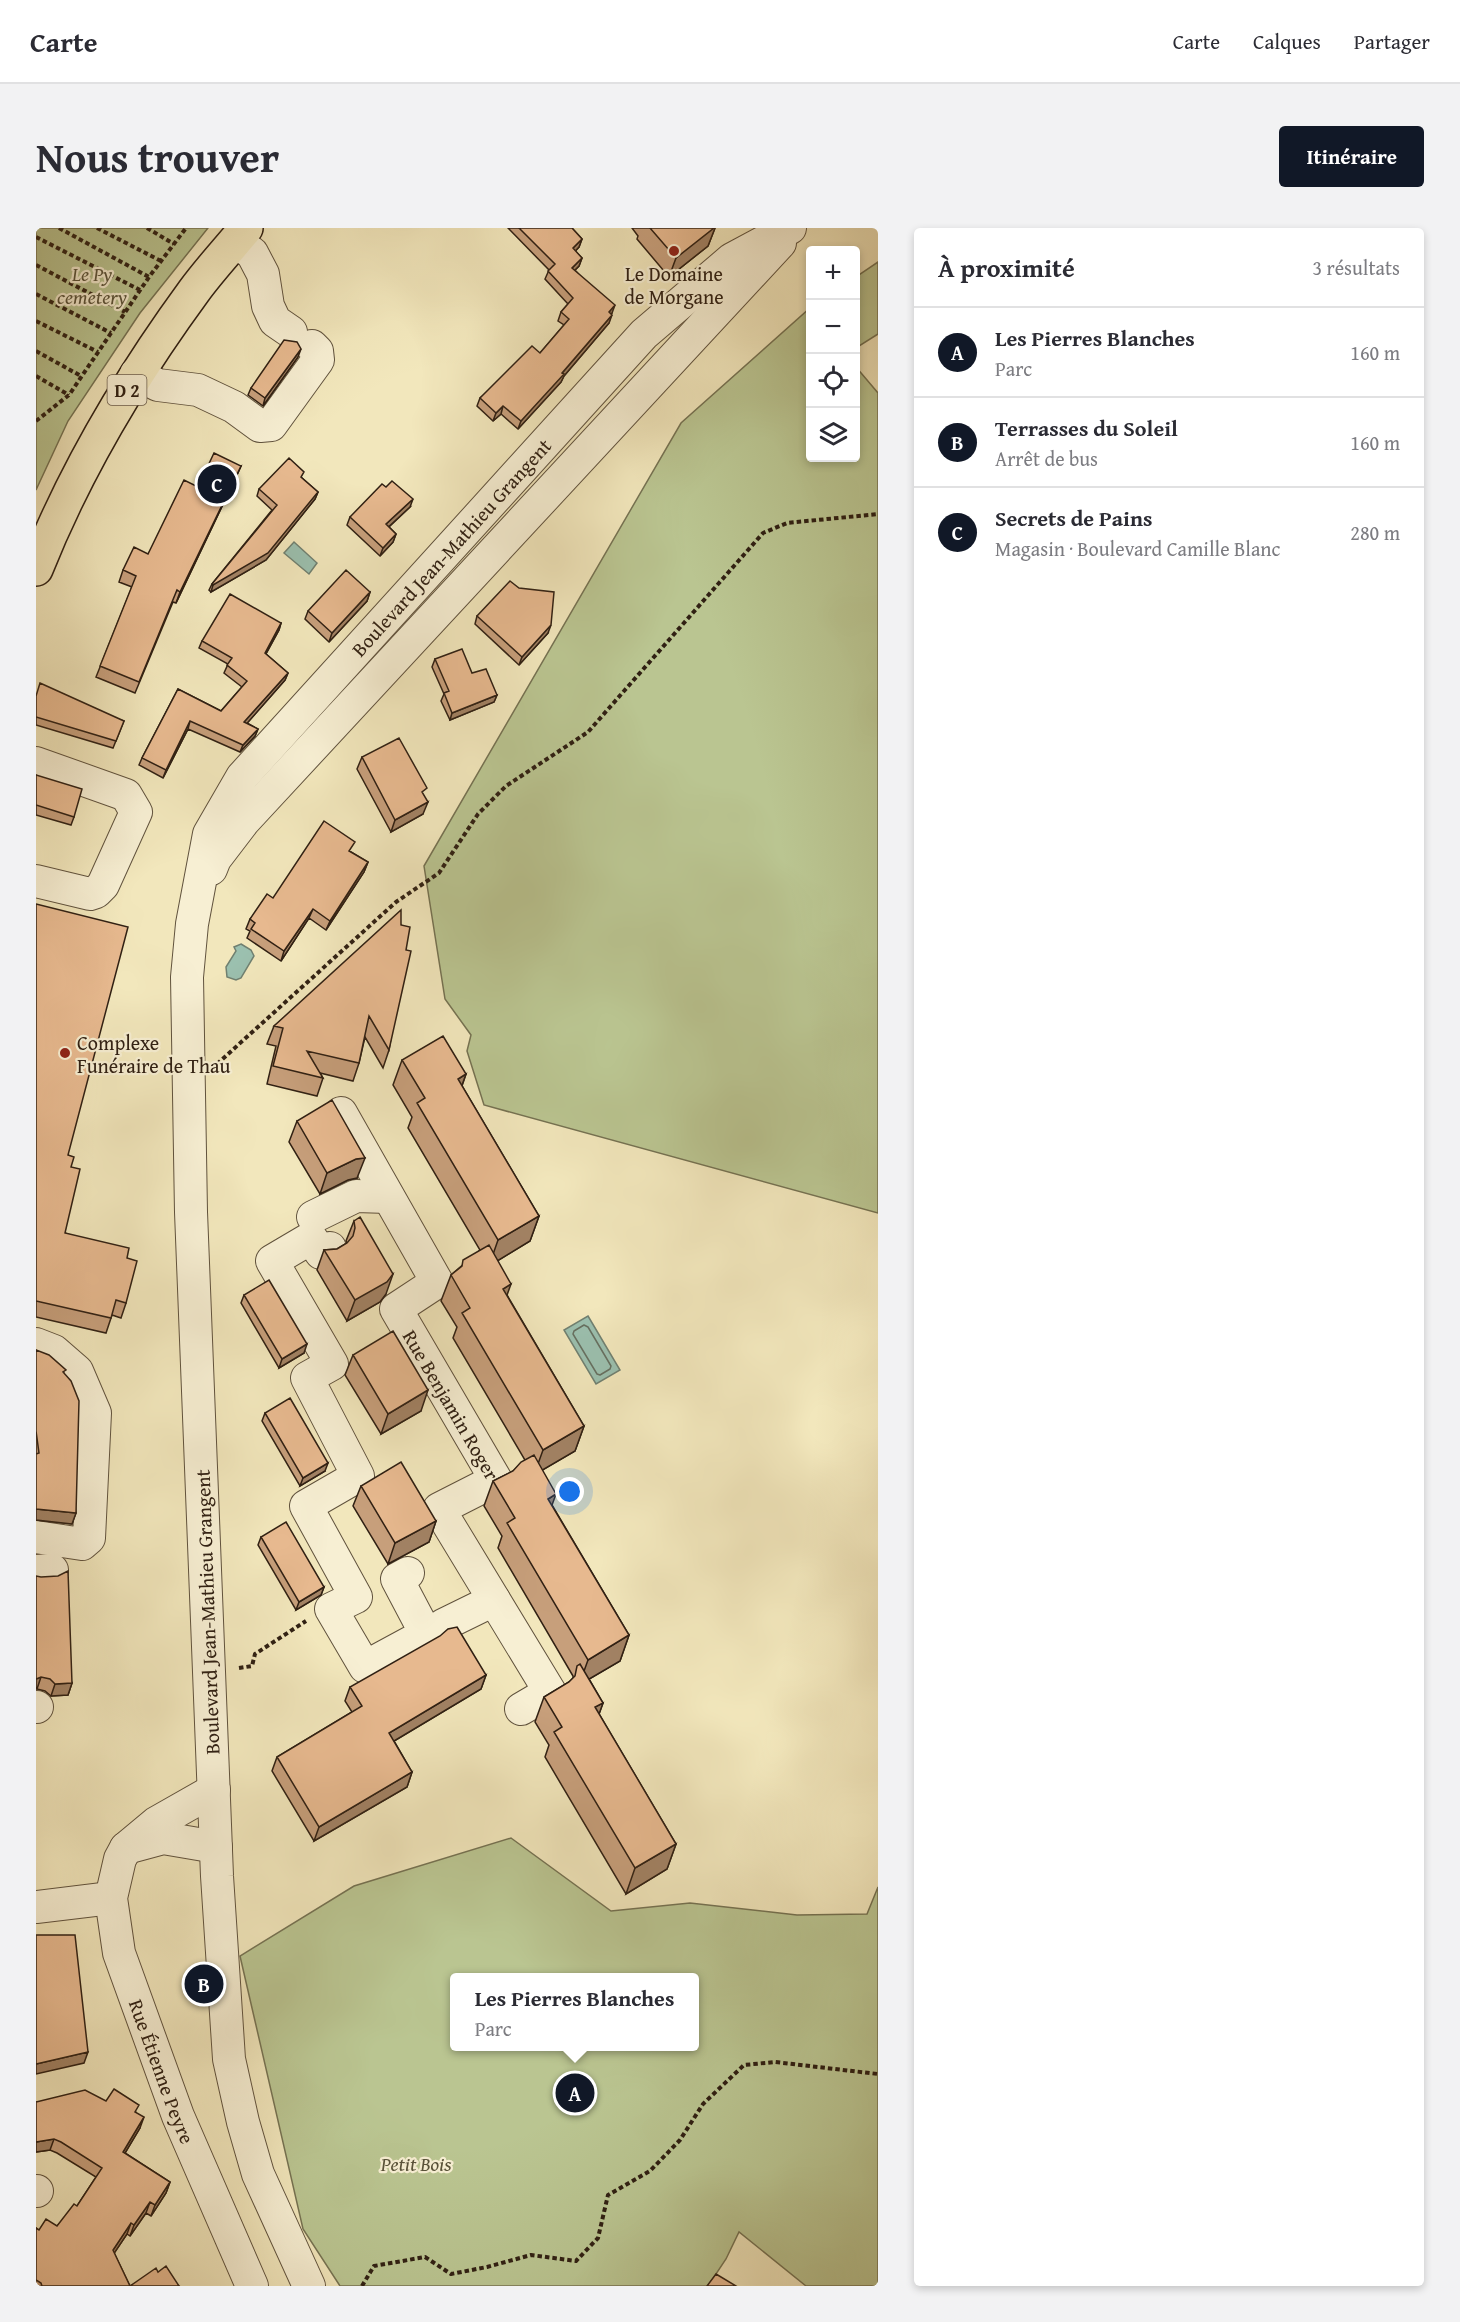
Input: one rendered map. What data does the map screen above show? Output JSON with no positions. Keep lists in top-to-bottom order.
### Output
{
  "streets": {
    "main road": ["D 2"],
    "street": ["Boulevard Jean-Mathieu Grangent", "Rue Benjamin Roger", "Rue Étienne Peyre"]
  },
  "parks": ["Le Py cemetery", "Petit Bois"],
  "places": ["Le Domaine de Morgane", "Complexe Funéraire de Thau"],
  "page": {
    "header": "Carte",
    "nav": ["Carte", "Calques", "Partager"],
    "title": "Nous trouver",
    "buttons": "Itinéraire",
    "heading": ["À proximité", "3 résultats"],
    "map_buttons": ["+", "−"],
    "list": [
      {
        "mark": "A",
        "name": "Les Pierres Blanches",
        "note": "Parc",
        "value": "160 m"
      },
      {
        "mark": "B",
        "name": "Terrasses du Soleil",
        "note": "Arrêt de bus",
        "value": "160 m"
      },
      {
        "mark": "C",
        "name": "Secrets de Pains",
        "note": "Magasin · Boulevard Camille Blanc",
        "value": "280 m"
      }
    ],
    "pins": ["C", "B", "A"],
    "popup": ["Les Pierres Blanches", "Parc"]
  }
}
